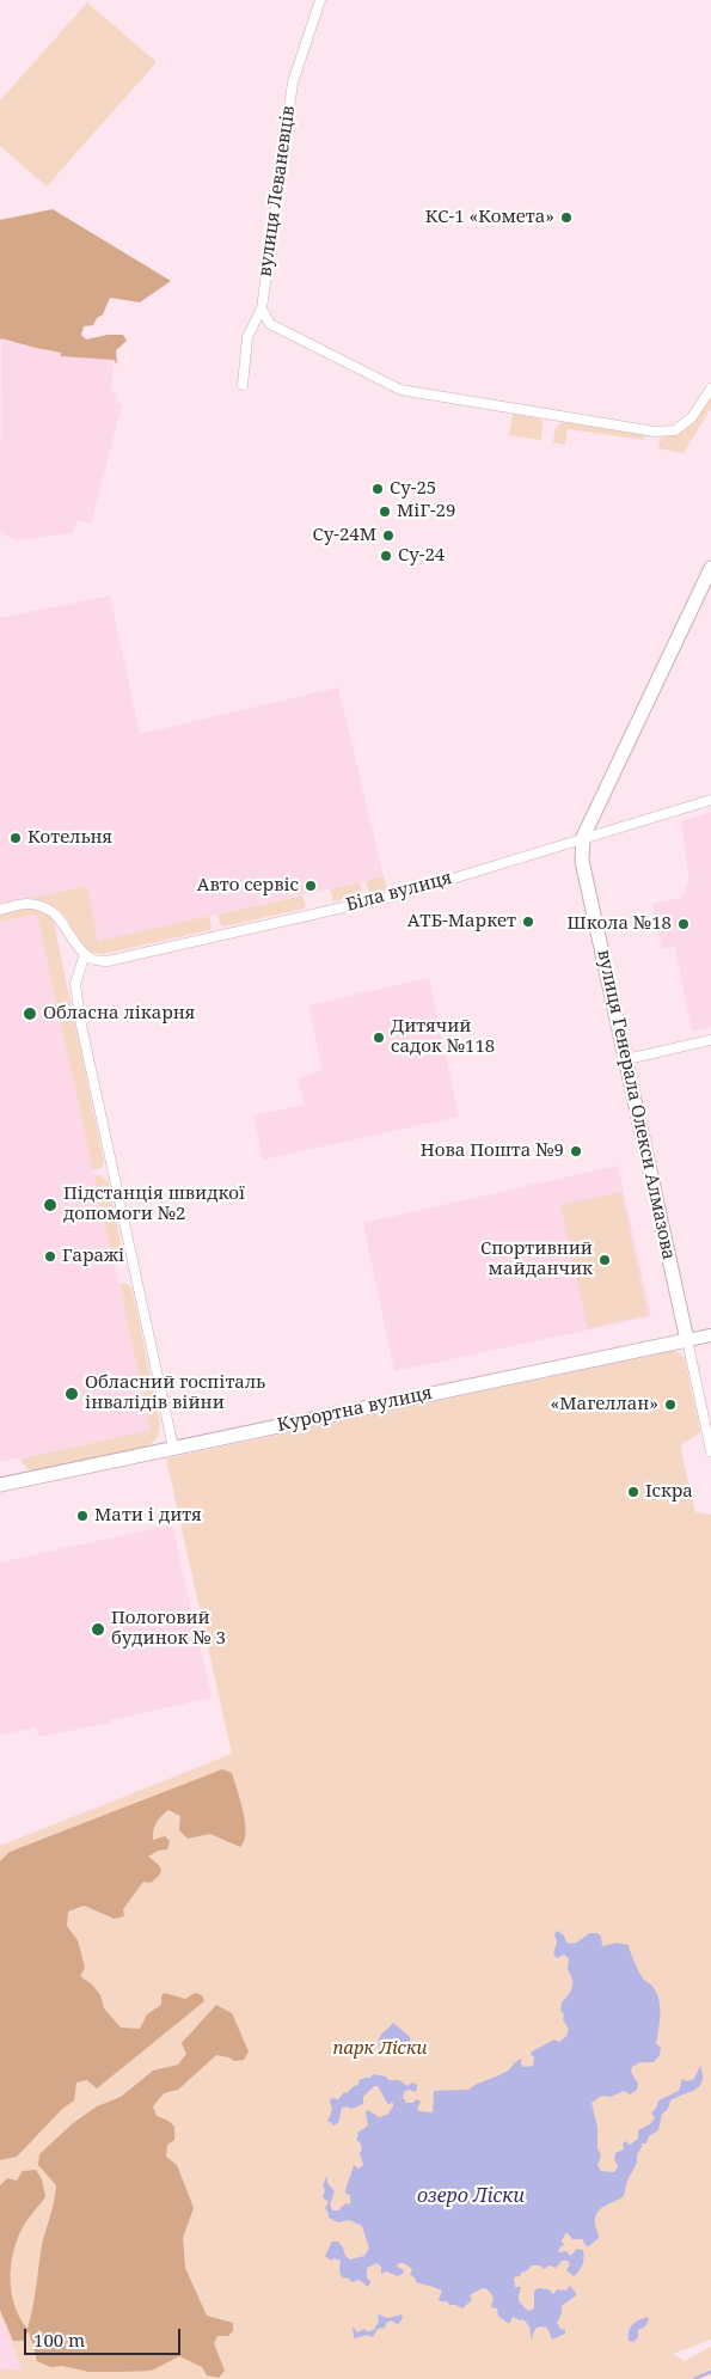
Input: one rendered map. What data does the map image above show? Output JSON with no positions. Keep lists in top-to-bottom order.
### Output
{
  "streets": {
    "main road": ["вулиця Генерала Олекси Алмазова", "Курортна вулиця"],
    "street": ["вулиця Леваневців", "Біла вулиця"]
  },
  "crossings": [
    ["Біла вулиця", "вулиця Генерала Олекси Алмазова"],
    ["вулиця Генерала Олекси Алмазова", "Курортна вулиця"]
  ],
  "water": ["озеро Ліски"],
  "parks": ["парк Ліски"],
  "places": [
    "КС-1 «Комета»",
    "Су-25",
    "МіГ-29",
    "Су-24М",
    "Су-24",
    "Котельня",
    "Авто сервіс",
    "АТБ-Маркет",
    "Школа №18",
    "Обласна лікарня",
    "Дитячий садок №118",
    "Нова Пошта №9",
    "Підстанція швидкої допомоги №2",
    "Гаражі",
    "Спортивний майданчик",
    "Обласний госпіталь інвалідів війни",
    "«Магеллан»",
    "Іскра",
    "Мати і дитя",
    "Пологовий будинок № 3"
  ],
  "scale_bar": "100 m"
}
